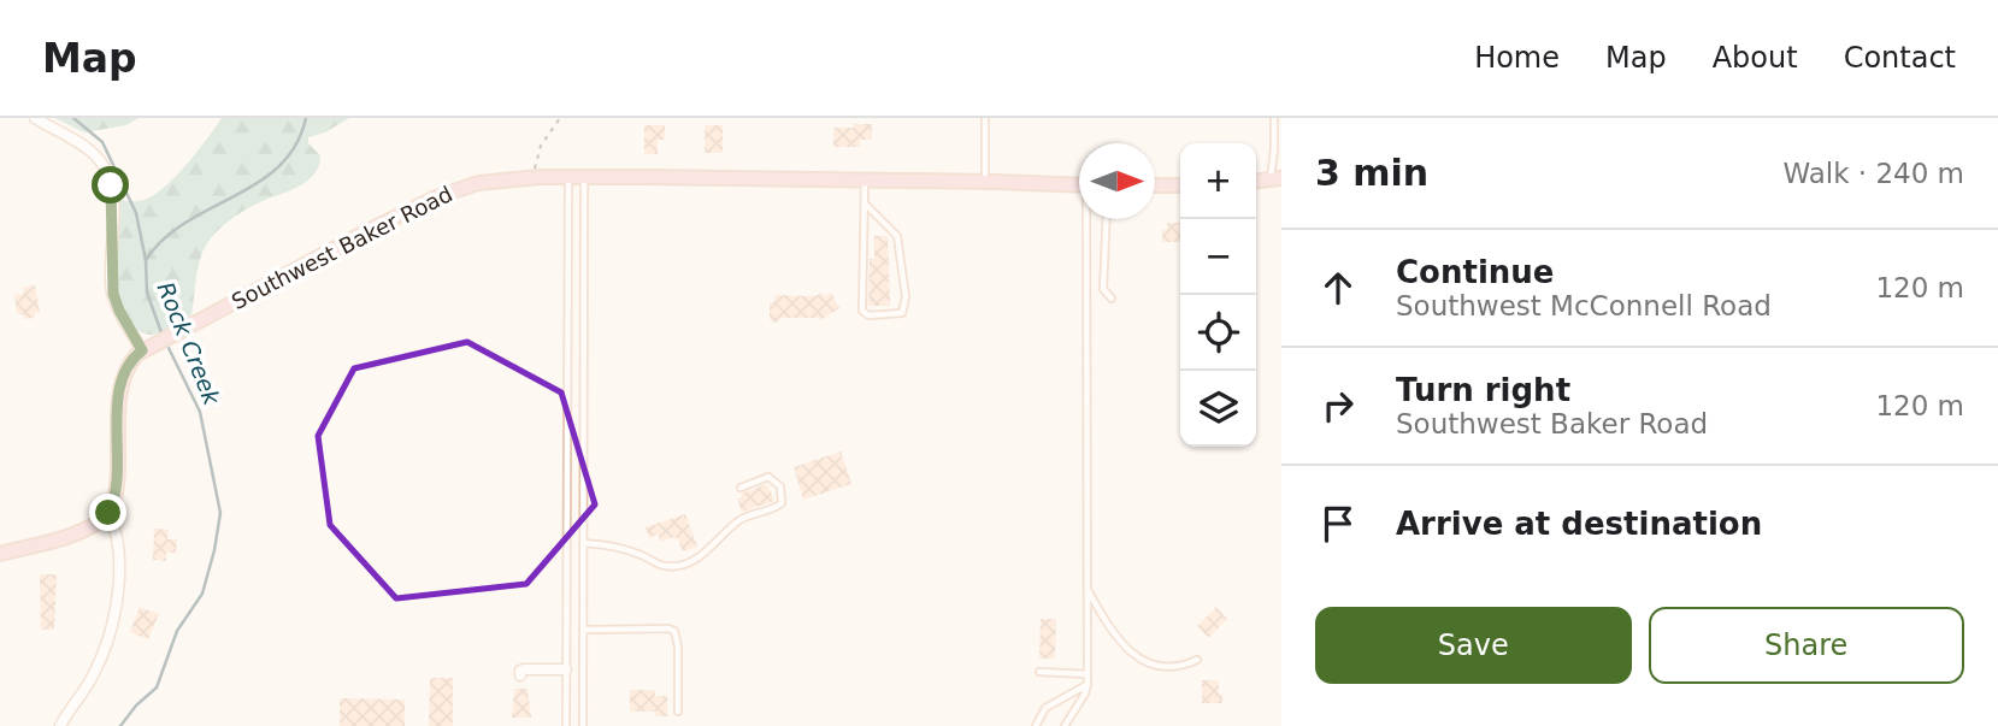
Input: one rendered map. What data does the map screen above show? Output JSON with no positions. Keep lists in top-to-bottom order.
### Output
{
  "streets": {
    "main road": ["Southwest Baker Road"]
  },
  "water": ["Rock Creek"],
  "north": "right",
  "page": {
    "header": "Map",
    "nav": [
      "Home",
      "Map",
      "About",
      "Contact"
    ],
    "heading": ["3 min", "Walk · 240 m"],
    "map_buttons": ["+", "−"],
    "list": [
      ["Continue", "Southwest McConnell Road", "120 m"],
      ["Turn right", "Southwest Baker Road", "120 m"],
      "Arrive at destination"
    ],
    "buttons": ["Save", "Share"]
  }
}
